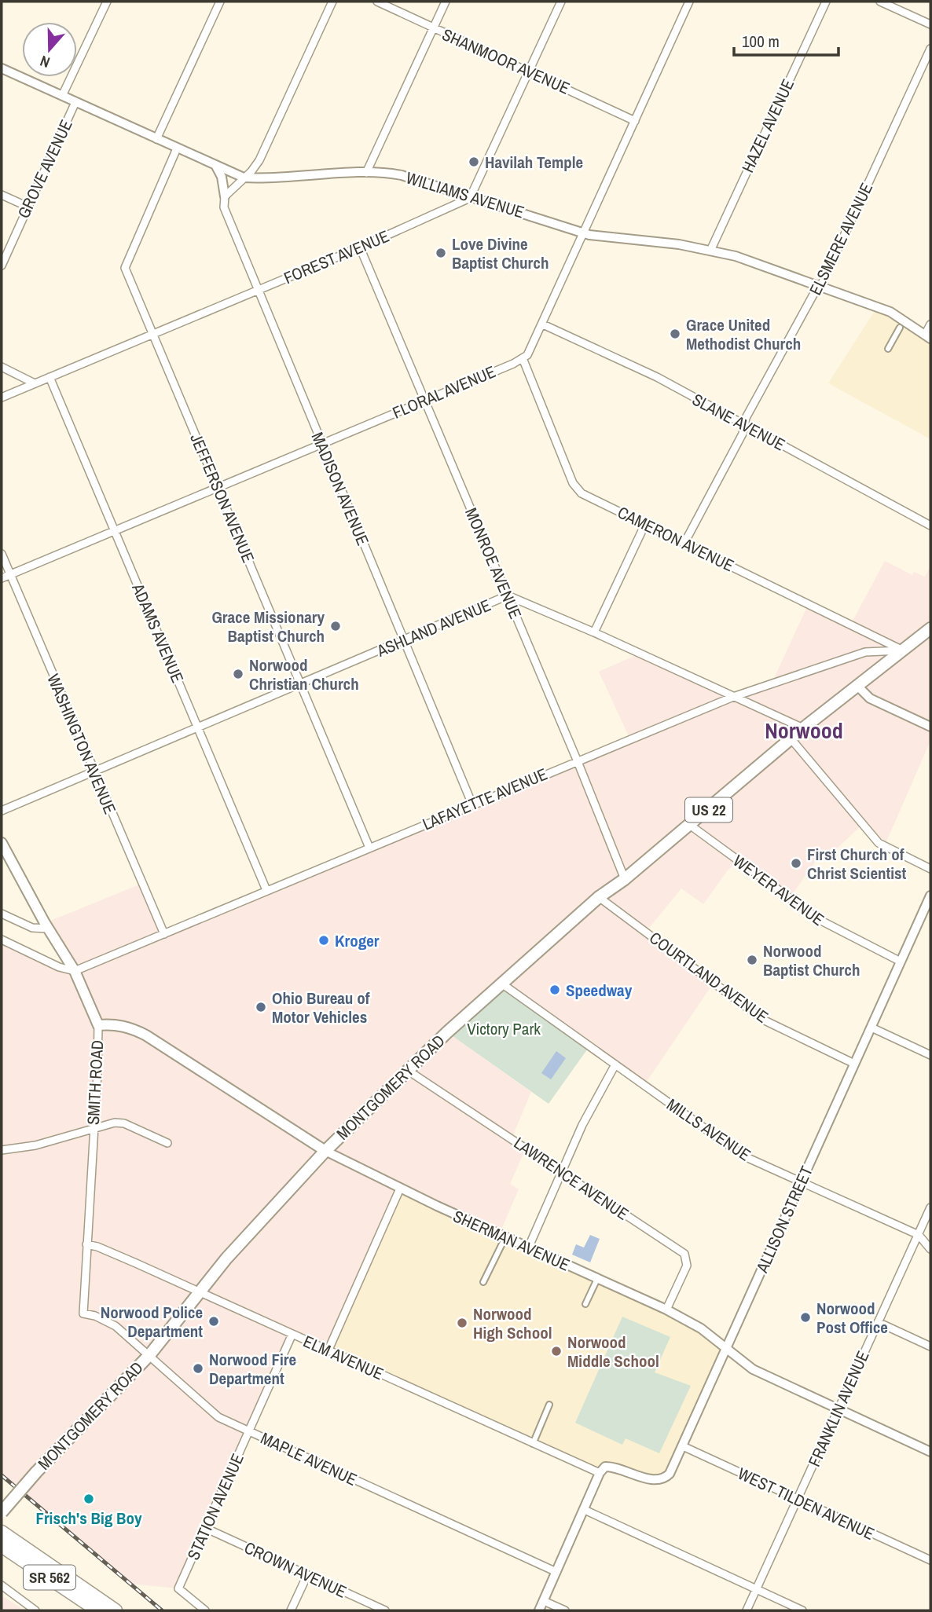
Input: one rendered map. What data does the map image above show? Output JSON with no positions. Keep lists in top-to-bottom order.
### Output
{
  "streets": {
    "highway": ["SR 562"],
    "main road": [
      "US 22",
      "SMITH ROAD",
      "MONTGOMERY ROAD",
      "SHERMAN AVENUE"
    ],
    "street": [
      "SHANMOOR AVENUE",
      "HAZEL AVENUE",
      "GROVE AVENUE",
      "WILLIAMS AVENUE",
      "ELSMERE AVENUE",
      "FOREST AVENUE",
      "FLORAL AVENUE",
      "SLANE AVENUE",
      "MADISON AVENUE",
      "JEFFERSON AVENUE",
      "CAMERON AVENUE",
      "MONROE AVENUE",
      "ASHLAND AVENUE",
      "ADAMS AVENUE",
      "WASHINGTON AVENUE",
      "LAFAYETTE AVENUE",
      "WEYER AVENUE",
      "COURTLAND AVENUE",
      "MILLS AVENUE",
      "LAWRENCE AVENUE",
      "ALLISON STREET",
      "ELM AVENUE",
      "FRANKLIN AVENUE",
      "MAPLE AVENUE",
      "WEST TILDEN AVENUE",
      "STATION AVENUE",
      "CROWN AVENUE"
    ]
  },
  "crossings": [
    ["HAZEL AVENUE", "WILLIAMS AVENUE"],
    ["GROVE AVENUE", "WILLIAMS AVENUE"],
    ["WILLIAMS AVENUE", "ELSMERE AVENUE"],
    ["WILLIAMS AVENUE", "FOREST AVENUE"],
    ["WILLIAMS AVENUE", "JEFFERSON AVENUE"],
    ["ELSMERE AVENUE", "SLANE AVENUE"],
    ["ELSMERE AVENUE", "CAMERON AVENUE"],
    ["FOREST AVENUE", "MADISON AVENUE"],
    ["FOREST AVENUE", "JEFFERSON AVENUE"],
    ["FOREST AVENUE", "MONROE AVENUE"],
    ["FOREST AVENUE", "ADAMS AVENUE"],
    ["FLORAL AVENUE", "MADISON AVENUE"],
    ["FLORAL AVENUE", "JEFFERSON AVENUE"],
    ["FLORAL AVENUE", "CAMERON AVENUE"],
    ["FLORAL AVENUE", "MONROE AVENUE"],
    ["FLORAL AVENUE", "ADAMS AVENUE"],
    ["FLORAL AVENUE", "WASHINGTON AVENUE"],
    ["MADISON AVENUE", "ASHLAND AVENUE"],
    ["MADISON AVENUE", "LAFAYETTE AVENUE"],
    ["JEFFERSON AVENUE", "ASHLAND AVENUE"],
    ["JEFFERSON AVENUE", "LAFAYETTE AVENUE"],
    ["CAMERON AVENUE", "LAFAYETTE AVENUE"],
    ["CAMERON AVENUE", "MONTGOMERY ROAD"],
    ["MONROE AVENUE", "ASHLAND AVENUE"],
    ["MONROE AVENUE", "LAFAYETTE AVENUE"],
    ["MONROE AVENUE", "MONTGOMERY ROAD"],
    ["ASHLAND AVENUE", "ADAMS AVENUE"],
    ["ASHLAND AVENUE", "WASHINGTON AVENUE"],
    ["ASHLAND AVENUE", "LAFAYETTE AVENUE"],
    ["ASHLAND AVENUE", "MONTGOMERY ROAD"],
    ["ADAMS AVENUE", "LAFAYETTE AVENUE"],
    ["WASHINGTON AVENUE", "LAFAYETTE AVENUE"],
    ["LAFAYETTE AVENUE", "SMITH ROAD"],
    ["LAFAYETTE AVENUE", "MONTGOMERY ROAD"],
    ["WEYER AVENUE", "MONTGOMERY ROAD"],
    ["WEYER AVENUE", "ALLISON STREET"],
    ["COURTLAND AVENUE", "MONTGOMERY ROAD"],
    ["COURTLAND AVENUE", "ALLISON STREET"],
    ["SMITH ROAD", "SHERMAN AVENUE"],
    ["SMITH ROAD", "ELM AVENUE"],
    ["SMITH ROAD", "MAPLE AVENUE"],
    ["MONTGOMERY ROAD", "MILLS AVENUE"],
    ["MONTGOMERY ROAD", "LAWRENCE AVENUE"],
    ["MONTGOMERY ROAD", "SHERMAN AVENUE"],
    ["MONTGOMERY ROAD", "ELM AVENUE"],
    ["MONTGOMERY ROAD", "MAPLE AVENUE"],
    ["MILLS AVENUE", "ALLISON STREET"],
    ["MILLS AVENUE", "FRANKLIN AVENUE"],
    ["LAWRENCE AVENUE", "SHERMAN AVENUE"],
    ["ALLISON STREET", "SHERMAN AVENUE"],
    ["ALLISON STREET", "ELM AVENUE"],
    ["ALLISON STREET", "WEST TILDEN AVENUE"],
    ["SHERMAN AVENUE", "FRANKLIN AVENUE"],
    ["ELM AVENUE", "STATION AVENUE"],
    ["FRANKLIN AVENUE", "WEST TILDEN AVENUE"],
    ["MAPLE AVENUE", "STATION AVENUE"],
    ["STATION AVENUE", "CROWN AVENUE"]
  ],
  "districts": ["Norwood"],
  "parks": ["Victory Park"],
  "places": [
    "Havilah Temple",
    "Love Divine Baptist Church",
    "Grace United Methodist Church",
    "Grace Missionary Baptist Church",
    "Norwood Christian Church",
    "First Church of Christ Scientist",
    "Kroger",
    "Norwood Baptist Church",
    "Speedway",
    "Ohio Bureau of Motor Vehicles",
    "Norwood Post Office",
    "Norwood Police Department",
    "Norwood High School",
    "Norwood Middle School",
    "Norwood Fire Department",
    "Frisch's Big Boy"
  ],
  "scale_bar": "100 m",
  "north": "bottom"
}
